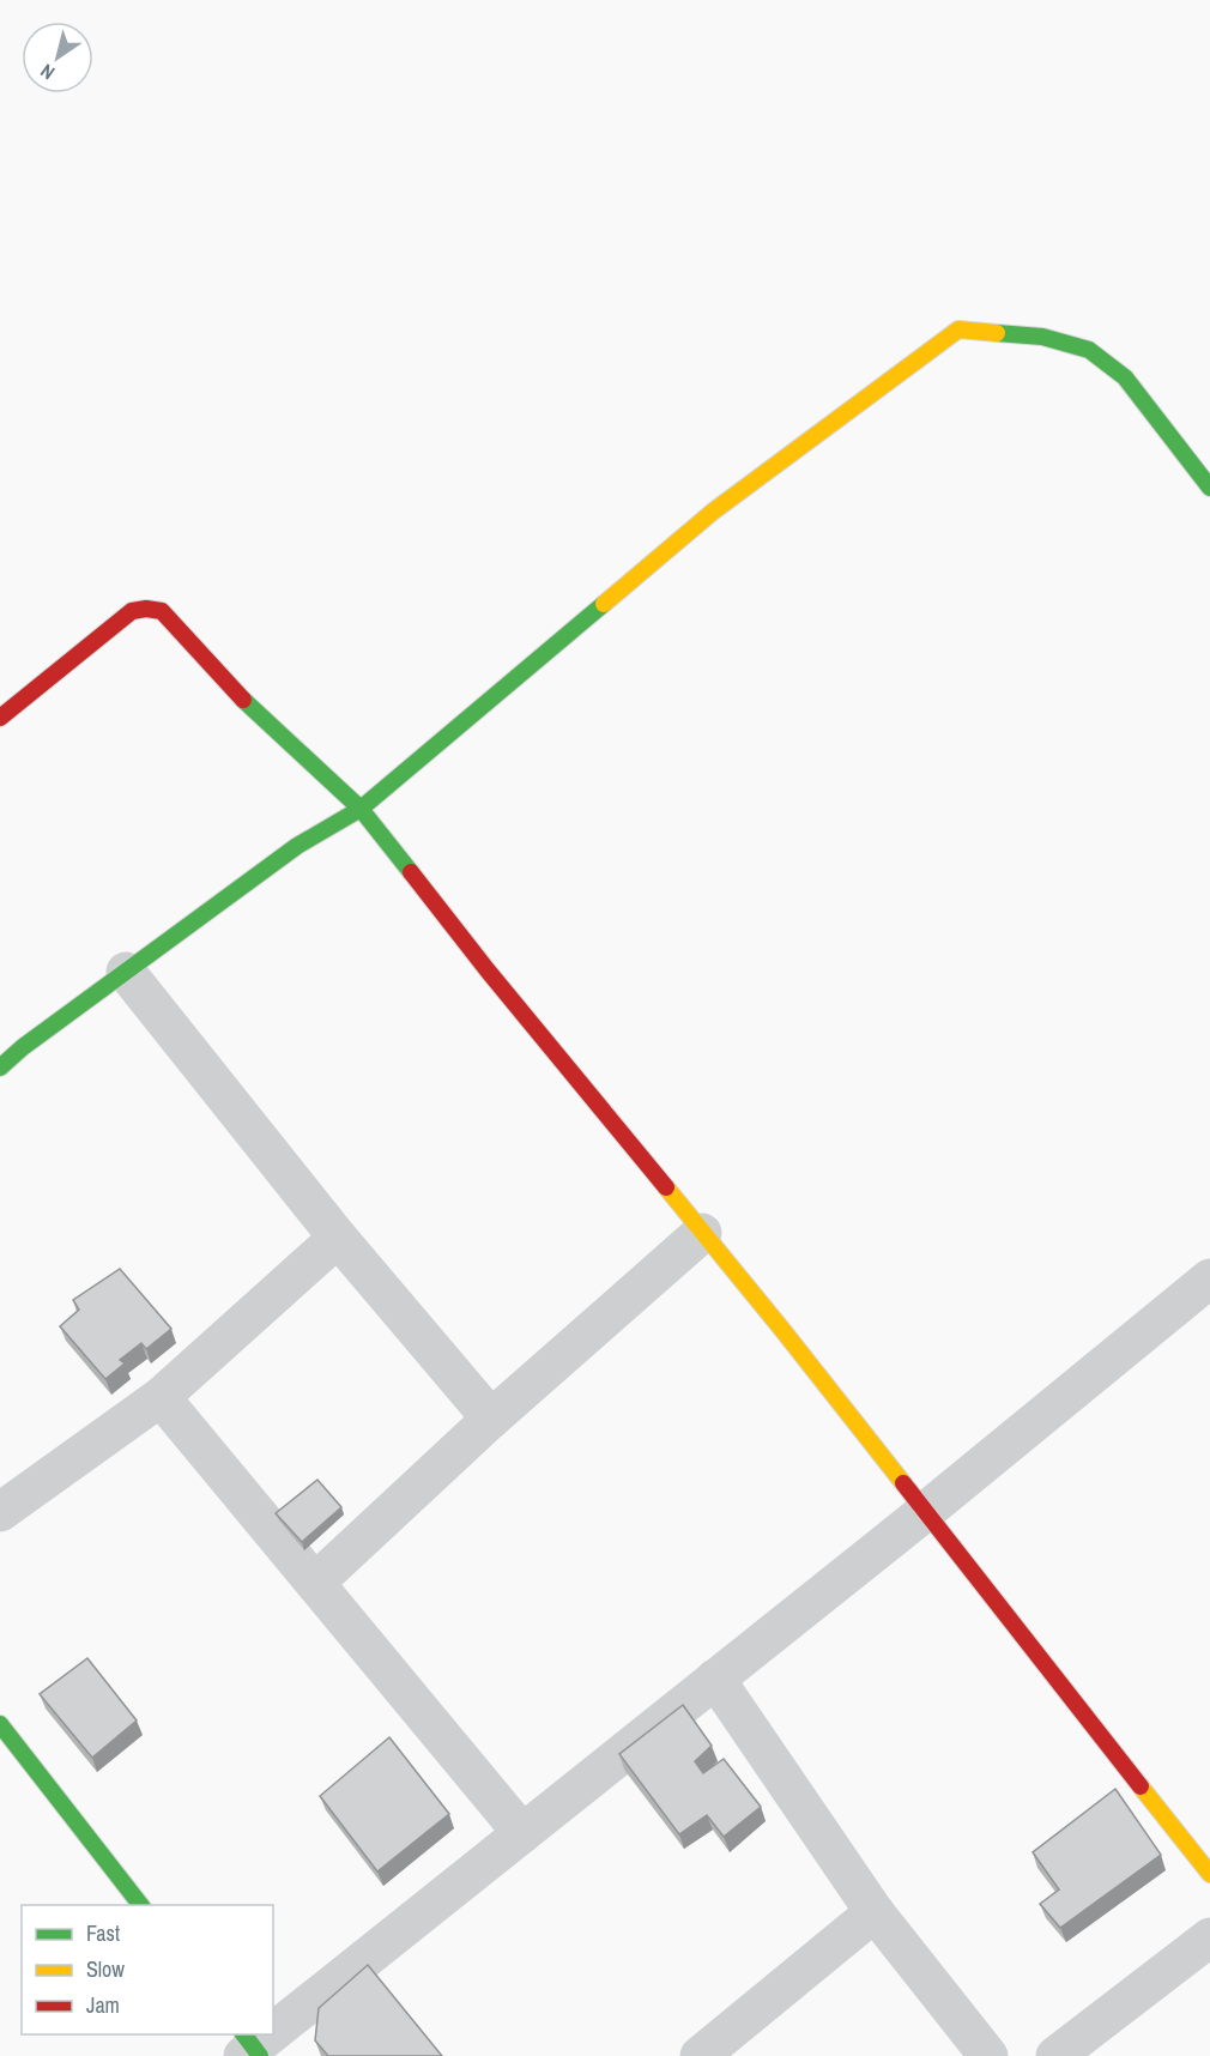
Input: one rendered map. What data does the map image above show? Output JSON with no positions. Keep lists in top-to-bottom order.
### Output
{
  "legend": ["Fast", "Slow", "Jam"],
  "north": "bottom left"
}
